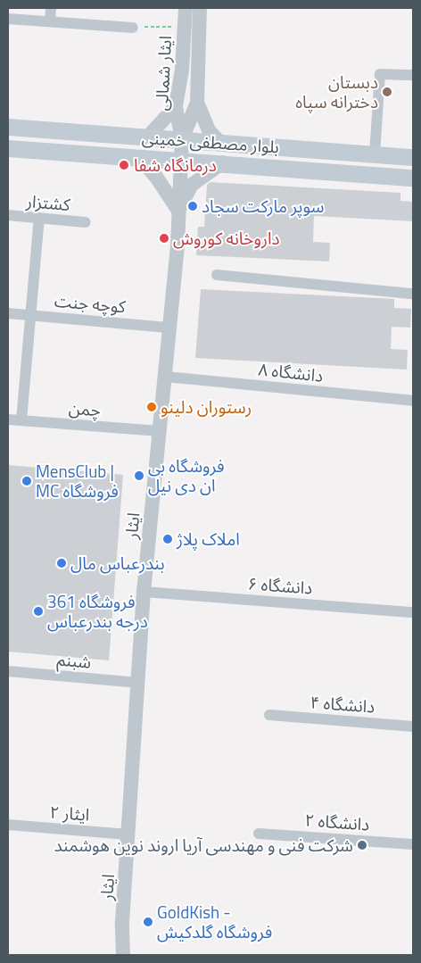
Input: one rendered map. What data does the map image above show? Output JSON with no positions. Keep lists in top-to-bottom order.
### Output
{
  "streets": {
    "main road": ["بلوار مصطفی خمینی"],
    "street": [
      "ایثار شمالی",
      "کشتزار",
      "کوچه جنت",
      "دانشگاه ۸",
      "چمن",
      "ایثار",
      "دانشگاه ۶",
      "شبنم",
      "دانشگاه ۴",
      "ایثار ۲",
      "دانشگاه ۲"
    ]
  },
  "crossings": [
    ["ایثار شمالی", "بلوار مصطفی خمینی"],
    ["ایثار شمالی", "ایثار"],
    ["بلوار مصطفی خمینی", "ایثار"],
    ["کوچه جنت", "ایثار"],
    ["دانشگاه ۸", "ایثار"],
    ["چمن", "ایثار"],
    ["ایثار", "دانشگاه ۶"],
    ["ایثار", "شبنم"],
    ["ایثار", "ایثار ۲"]
  ],
  "places": [
    "دبستان دخترانه سپاه",
    "درمانگاه شفا",
    "سوپر مارکت سجاد",
    "داروخانه کوروش",
    "رستوران دلینو",
    "فروشگاه بی ان دی نیل",
    "MensClub | MC فروشگاه",
    "املاک پلاژ",
    "بندرعباس مال",
    "فروشگاه 361 درجه بندرعباس",
    "شرکت فنی و مهندسی آریا اروند نوین هوشمند",
    "GoldKish - فروشگاه گلدکیش"
  ]
}
